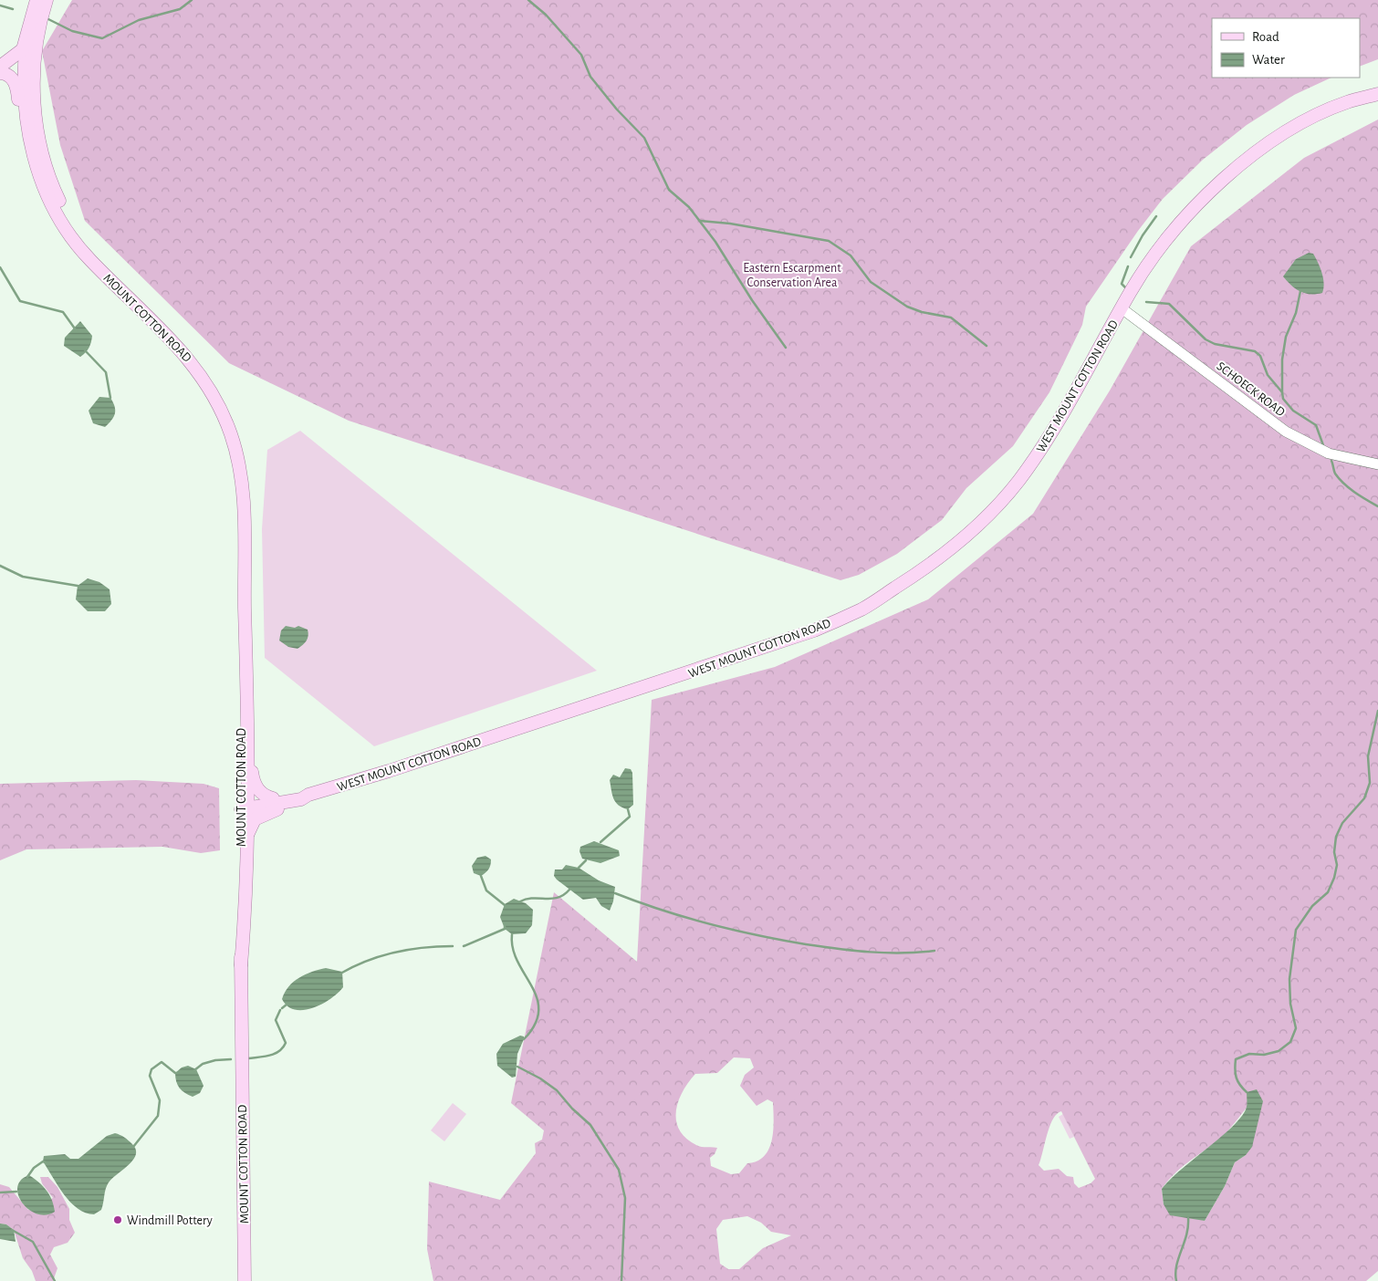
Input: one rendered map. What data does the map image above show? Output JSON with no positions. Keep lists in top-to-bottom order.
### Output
{
  "streets": {
    "main road": ["MOUNT COTTON ROAD", "WEST MOUNT COTTON ROAD"],
    "street": ["SCHOECK ROAD"]
  },
  "crossings": [
    ["WEST MOUNT COTTON ROAD", "SCHOECK ROAD"]
  ],
  "parks": ["Eastern Escarpment Conservation Area"],
  "places": ["Windmill Pottery"],
  "legend": ["Road", "Water"]
}
